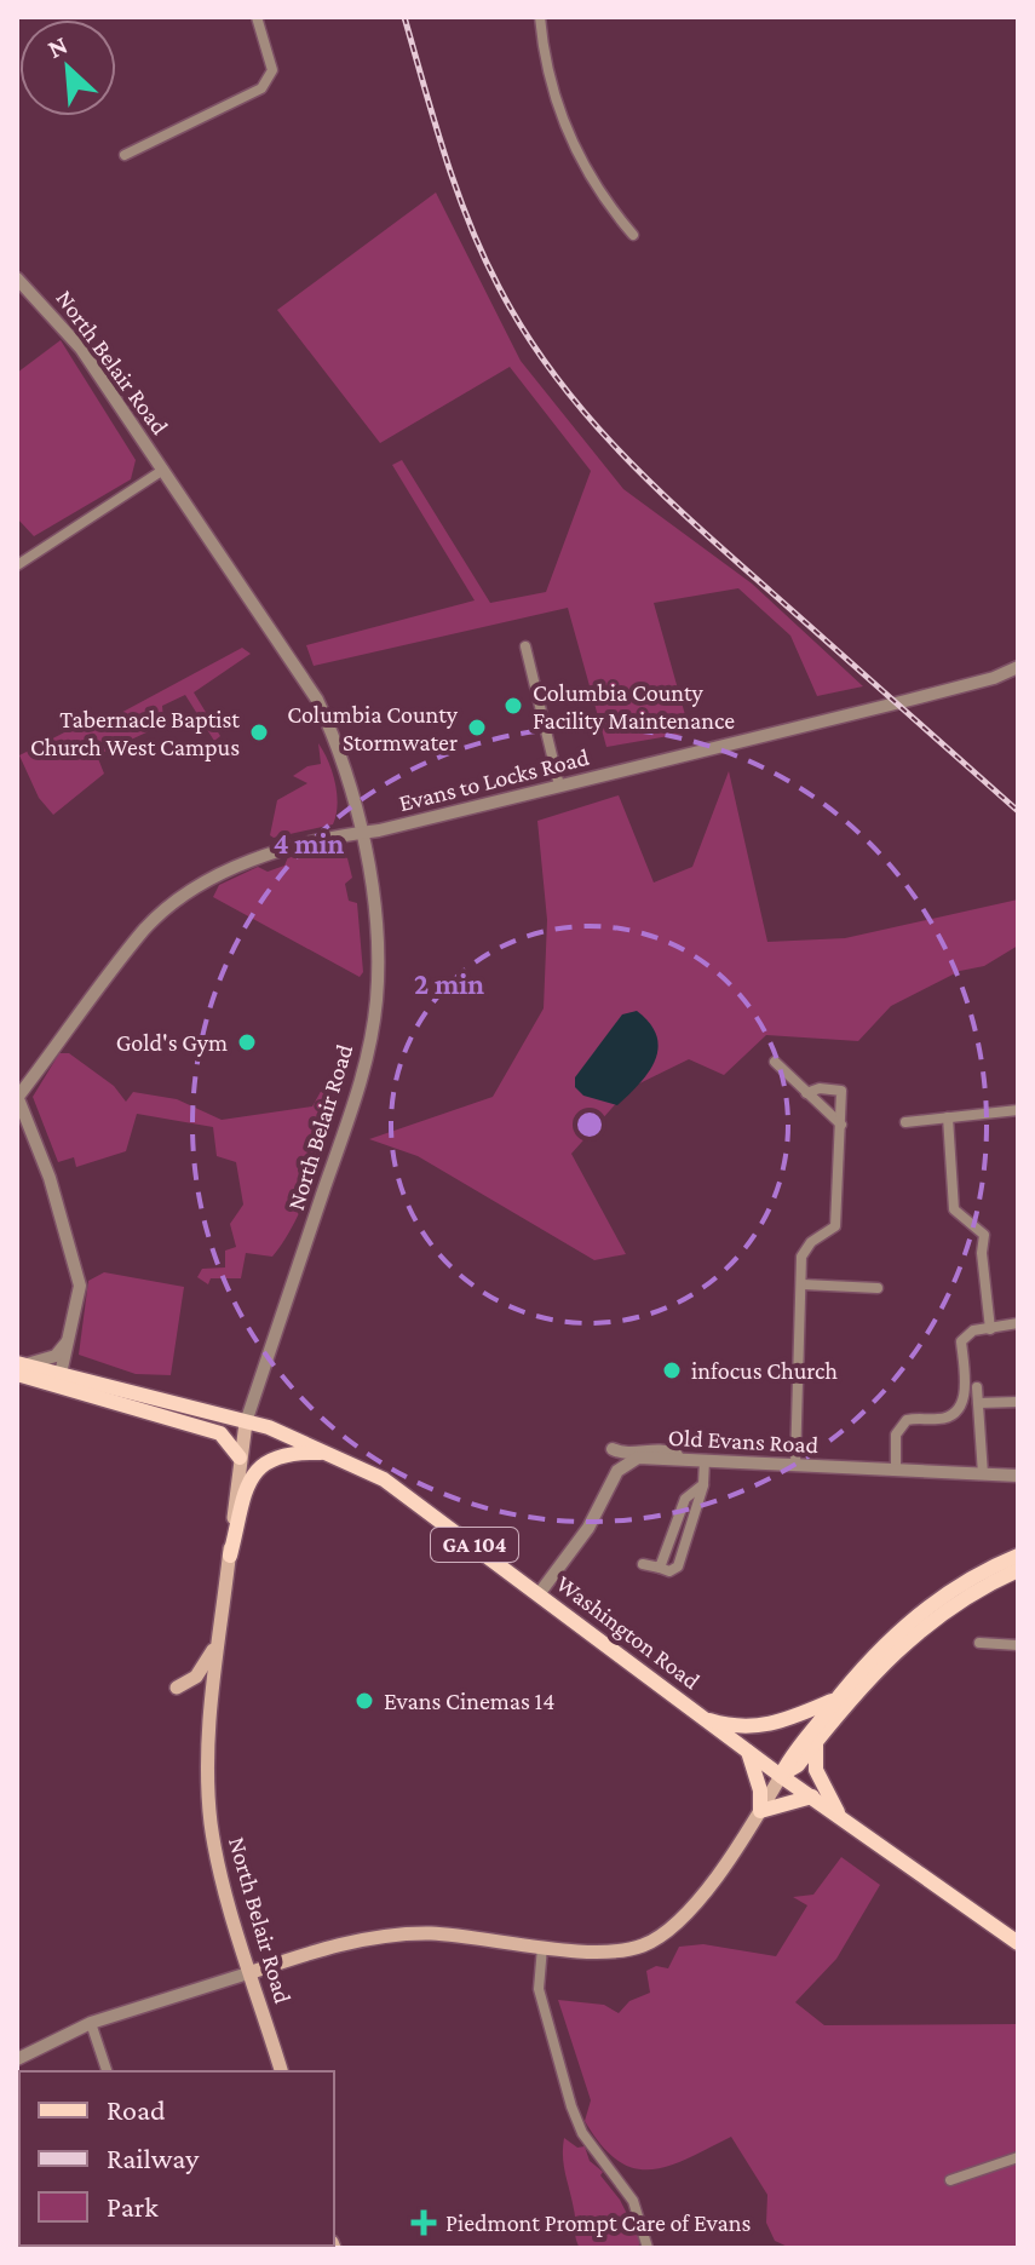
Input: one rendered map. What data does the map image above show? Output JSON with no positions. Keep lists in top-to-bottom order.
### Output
{
  "streets": {
    "main road": ["North Belair Road", "GA 104", "Washington Road"],
    "street": ["Evans to Locks Road", "Old Evans Road"]
  },
  "crossings": [
    ["North Belair Road", "Evans to Locks Road"],
    ["North Belair Road", "Washington Road"],
    ["Old Evans Road", "Washington Road"]
  ],
  "places": {
    "other": [
      "Columbia County Facility Maintenance",
      "Columbia County Stormwater",
      "Tabernacle Baptist Church West Campus",
      "Gold's Gym",
      "infocus Church",
      "Evans Cinemas 14"
    ],
    "health": ["Piedmont Prompt Care of Evans"]
  },
  "legend": ["Road", "Railway", "Park"],
  "north": "top left",
  "rings": ["4 min", "2 min"]
}
